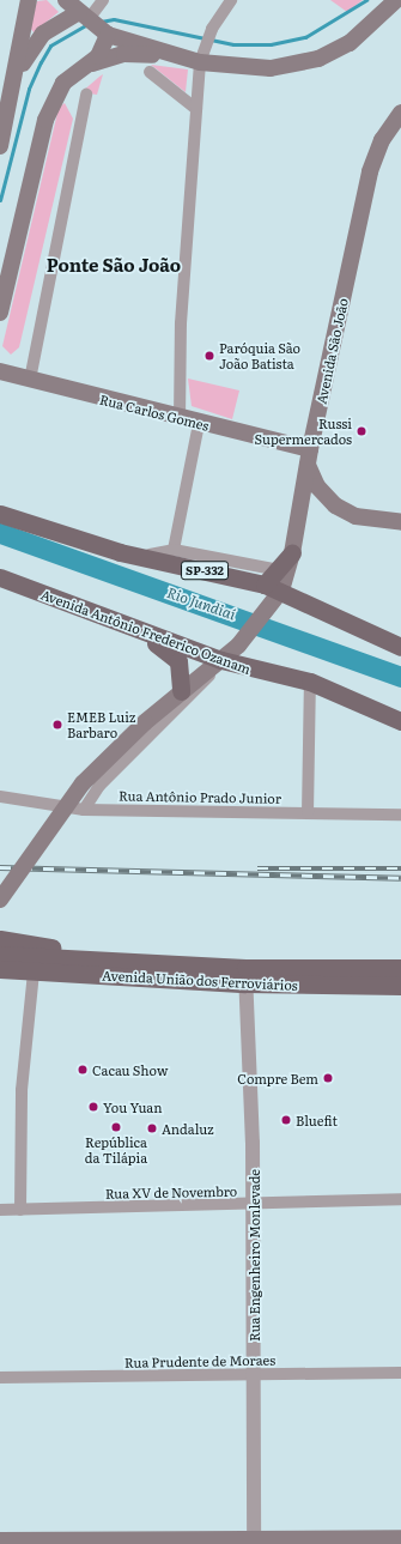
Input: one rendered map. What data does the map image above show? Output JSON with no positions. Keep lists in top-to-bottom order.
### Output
{
  "streets": {
    "main road": [
      "Avenida São João",
      "Rua Carlos Gomes",
      "SP-332",
      "Avenida Antônio Frederico Ozanam",
      "Avenida União dos Ferroviários"
    ],
    "street": [
      "Rua Antônio Prado Junior",
      "Rua XV de Novembro",
      "Rua Engenheiro Monlevade",
      "Rua Prudente de Moraes"
    ]
  },
  "crossings": [
    ["Avenida São João", "Rua Carlos Gomes"],
    ["Avenida São João", "SP-332"],
    ["Avenida São João", "Avenida Antônio Frederico Ozanam"],
    ["Avenida São João", "Rua Antônio Prado Junior"],
    ["Avenida União dos Ferroviários", "Rua Engenheiro Monlevade"],
    ["Rua XV de Novembro", "Rua Engenheiro Monlevade"],
    ["Rua Engenheiro Monlevade", "Rua Prudente de Moraes"]
  ],
  "districts": ["Ponte São João"],
  "water": ["Rio Jundiaí"],
  "places": [
    "Paróquia São João Batista",
    "Russi Supermercados",
    "EMEB Luiz Barbaro",
    "Cacau Show",
    "Compre Bem",
    "You Yuan",
    "Bluefit",
    "República da Tilápia",
    "Andaluz"
  ]
}
